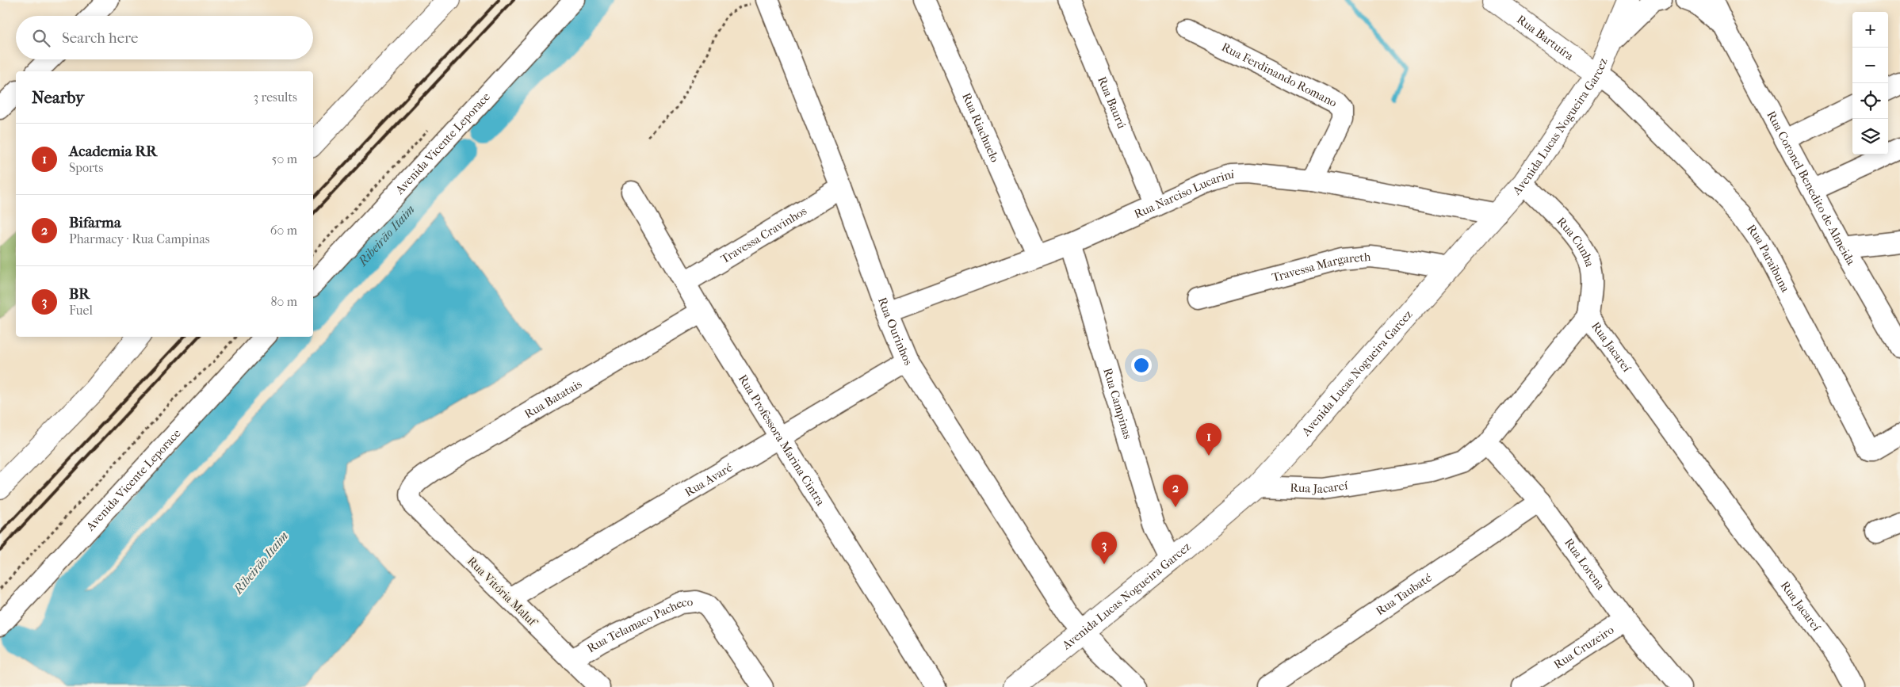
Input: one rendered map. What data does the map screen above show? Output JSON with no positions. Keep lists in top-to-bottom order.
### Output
{
  "streets": {
    "main road": ["Rua Bartuíra", "Avenida Lucas Nogueira Garcez"],
    "street": [
      "Rua Ferdinando Romano",
      "Rua Baurú",
      "Rua Riachuelo",
      "Avenida Vicente Leporace",
      "Rua Coronel Benedito de Almeida",
      "Rua Narciso Lucarini",
      "Travessa Cravinhos",
      "Rua Cunha",
      "Rua Paraibuna",
      "Travessa Margareth",
      "Rua Ourinhos",
      "Rua Jacareí",
      "Rua Batatais",
      "Rua Campinas",
      "Rua Professora Marina Cintra",
      "Rua Avaré",
      "Rua Lorena",
      "Rua Vitória Maluf",
      "Rua Taubaté",
      "Rua Telamaco Pacheco",
      "Rua Cruzeiro"
    ]
  },
  "crossings": [
    ["Rua Bartuíra", "Avenida Lucas Nogueira Garcez"],
    ["Rua Bartuíra", "Rua Paraibuna"],
    ["Rua Ferdinando Romano", "Rua Narciso Lucarini"],
    ["Rua Baurú", "Rua Narciso Lucarini"],
    ["Avenida Lucas Nogueira Garcez", "Rua Narciso Lucarini"],
    ["Avenida Lucas Nogueira Garcez", "Rua Cunha"],
    ["Avenida Lucas Nogueira Garcez", "Rua Paraibuna"],
    ["Avenida Lucas Nogueira Garcez", "Travessa Margareth"],
    ["Avenida Lucas Nogueira Garcez", "Rua Ourinhos"],
    ["Avenida Lucas Nogueira Garcez", "Rua Jacareí"],
    ["Avenida Lucas Nogueira Garcez", "Rua Campinas"],
    ["Rua Riachuelo", "Rua Narciso Lucarini"],
    ["Rua Narciso Lucarini", "Rua Ourinhos"],
    ["Rua Narciso Lucarini", "Rua Campinas"],
    ["Travessa Cravinhos", "Rua Ourinhos"],
    ["Travessa Cravinhos", "Rua Professora Marina Cintra"],
    ["Rua Cunha", "Rua Jacareí"],
    ["Rua Ourinhos", "Rua Avaré"],
    ["Rua Jacareí", "Rua Lorena"],
    ["Rua Batatais", "Rua Professora Marina Cintra"],
    ["Rua Batatais", "Rua Vitória Maluf"],
    ["Rua Professora Marina Cintra", "Rua Avaré"],
    ["Rua Avaré", "Rua Vitória Maluf"],
    ["Rua Lorena", "Rua Taubaté"],
    ["Rua Lorena", "Rua Cruzeiro"],
    ["Rua Vitória Maluf", "Rua Telamaco Pacheco"]
  ],
  "water": ["Ribeirão Itaim"],
  "page": {
    "map_buttons": ["+", "−"],
    "search": "Search here",
    "heading": ["Nearby", "3 results"],
    "list": [
      {
        "mark": "1",
        "name": "Academia RR",
        "note": "Sports",
        "value": "50 m"
      },
      {
        "mark": "2",
        "name": "Bifarma",
        "note": "Pharmacy · Rua Campinas",
        "value": "60 m"
      },
      {
        "mark": "3",
        "name": "BR",
        "note": "Fuel",
        "value": "80 m"
      }
    ],
    "pins": ["1", "2", "3"]
  }
}
